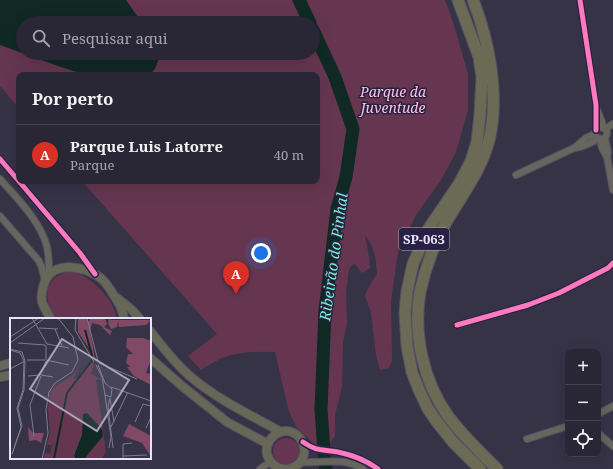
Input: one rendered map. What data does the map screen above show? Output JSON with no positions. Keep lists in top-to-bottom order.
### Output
{
  "streets": {
    "highway": ["SP-063"]
  },
  "water": ["Ribeirão do Pinhal"],
  "parks": ["Parque da Juventude"],
  "page": {
    "search": "Pesquisar aqui",
    "heading": "Por perto",
    "list": [
      {
        "mark": "A",
        "name": "Parque Luis Latorre",
        "note": "Parque",
        "value": "40 m"
      }
    ],
    "pins": "A",
    "map_buttons": ["+", "−"]
  }
}
